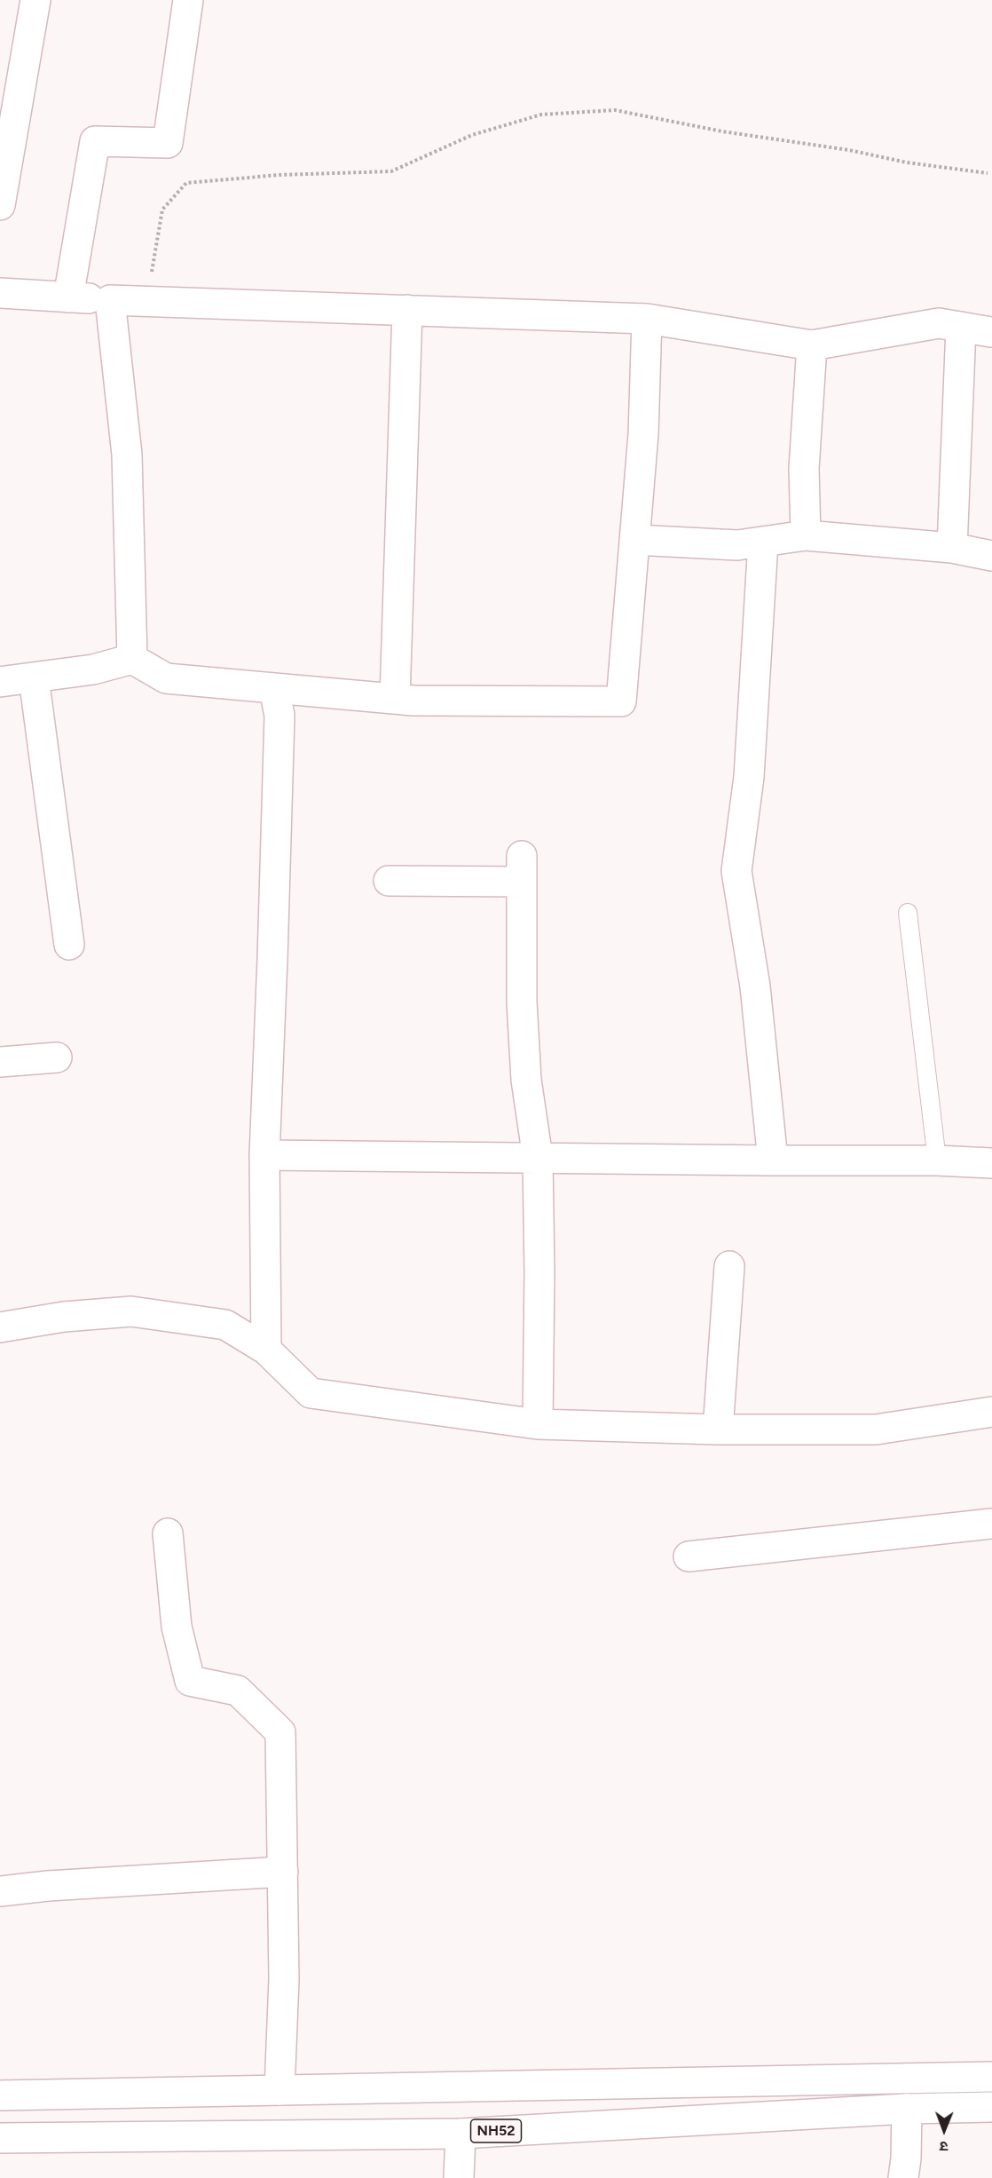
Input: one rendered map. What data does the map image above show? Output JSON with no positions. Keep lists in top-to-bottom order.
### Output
{
  "streets": {
    "main road": ["NH52"]
  },
  "north": "bottom"
}
